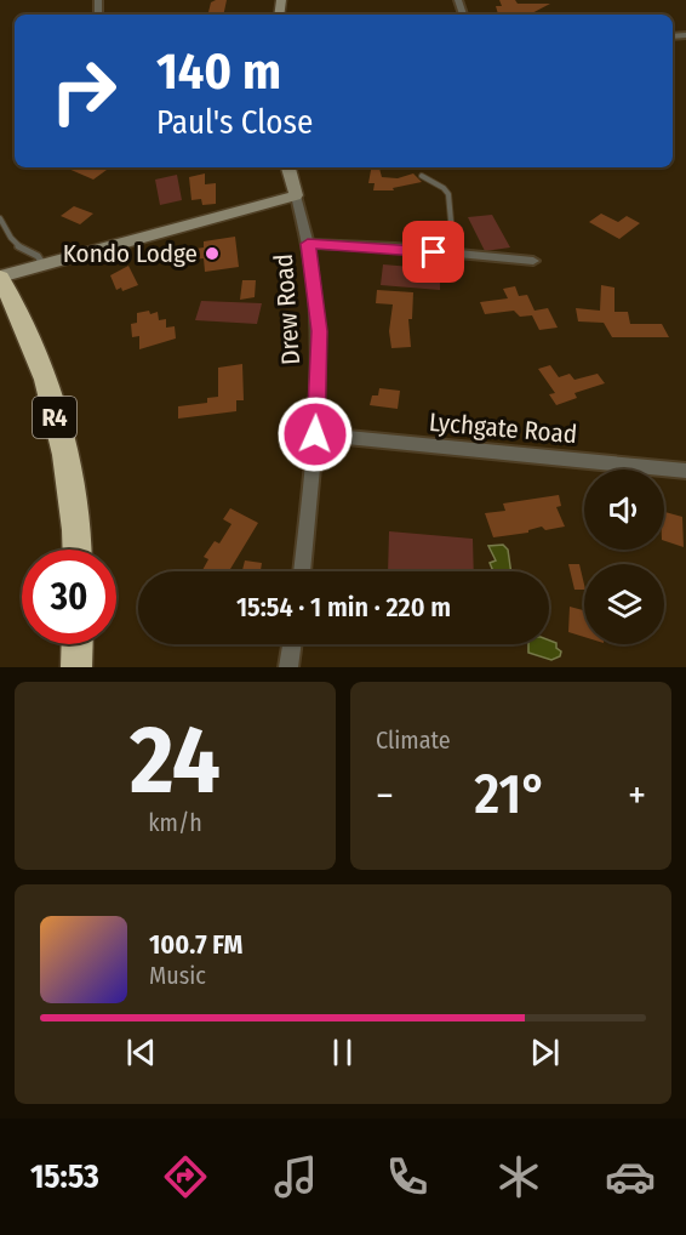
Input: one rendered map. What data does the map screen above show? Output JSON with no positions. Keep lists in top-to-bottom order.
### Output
{
  "streets": {
    "highway": ["R4"],
    "street": ["Drew Road", "Lychgate Road"]
  },
  "crossings": [
    ["Drew Road", "Lychgate Road"]
  ],
  "places": ["Kondo Lodge"],
  "page": {
    "turn": ["140 m", "Paul's Close"],
    "limit": "30",
    "trip": "15:54 · 1 min · 220 m",
    "tile": [
      ["24", "km/h"],
      "Climate"
    ],
    "heat": ["−", "21°", "+"],
    "song": ["100.7 FM", "Music"],
    "tabs": "15:53"
  }
}
